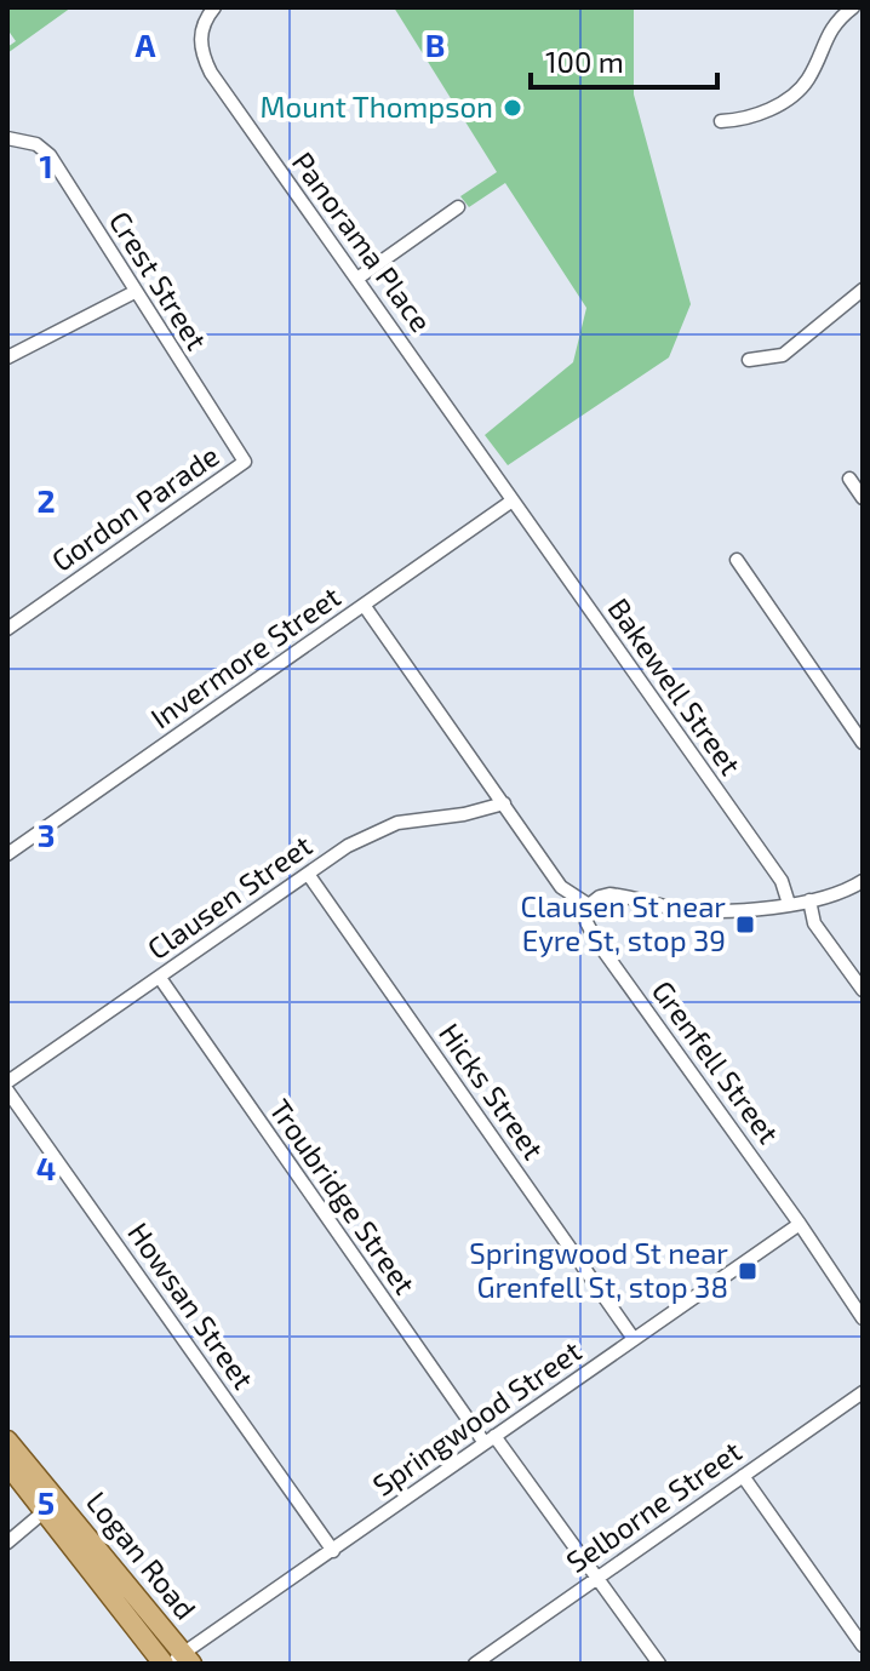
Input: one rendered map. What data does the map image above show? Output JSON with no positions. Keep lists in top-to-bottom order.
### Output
{
  "streets": {
    "main road": ["Logan Road"],
    "street": [
      "Panorama Place",
      "Crest Street",
      "Gordon Parade",
      "Invermore Street",
      "Bakewell Street",
      "Clausen Street",
      "Grenfell Street",
      "Hicks Street",
      "Troubridge Street",
      "Howsan Street",
      "Springwood Street",
      "Selborne Street"
    ]
  },
  "crossings": [
    ["Panorama Place", "Invermore Street"],
    ["Panorama Place", "Bakewell Street"],
    ["Crest Street", "Gordon Parade"],
    ["Invermore Street", "Bakewell Street"],
    ["Clausen Street", "Hicks Street"],
    ["Clausen Street", "Troubridge Street"],
    ["Grenfell Street", "Springwood Street"],
    ["Hicks Street", "Springwood Street"],
    ["Troubridge Street", "Springwood Street"],
    ["Troubridge Street", "Selborne Street"],
    ["Howsan Street", "Springwood Street"],
    ["Springwood Street", "Logan Road"]
  ],
  "places": {
    "other": ["Mount Thompson"],
    "transit": ["Clausen St near Eyre St, stop 39", "Springwood St near Grenfell St, stop 38"]
  },
  "scale_bar": "100 m",
  "grid": {
    "columns": ["A", "B"],
    "rows": [
      "1",
      "2",
      "3",
      "4",
      "5"
    ]
  }
}
